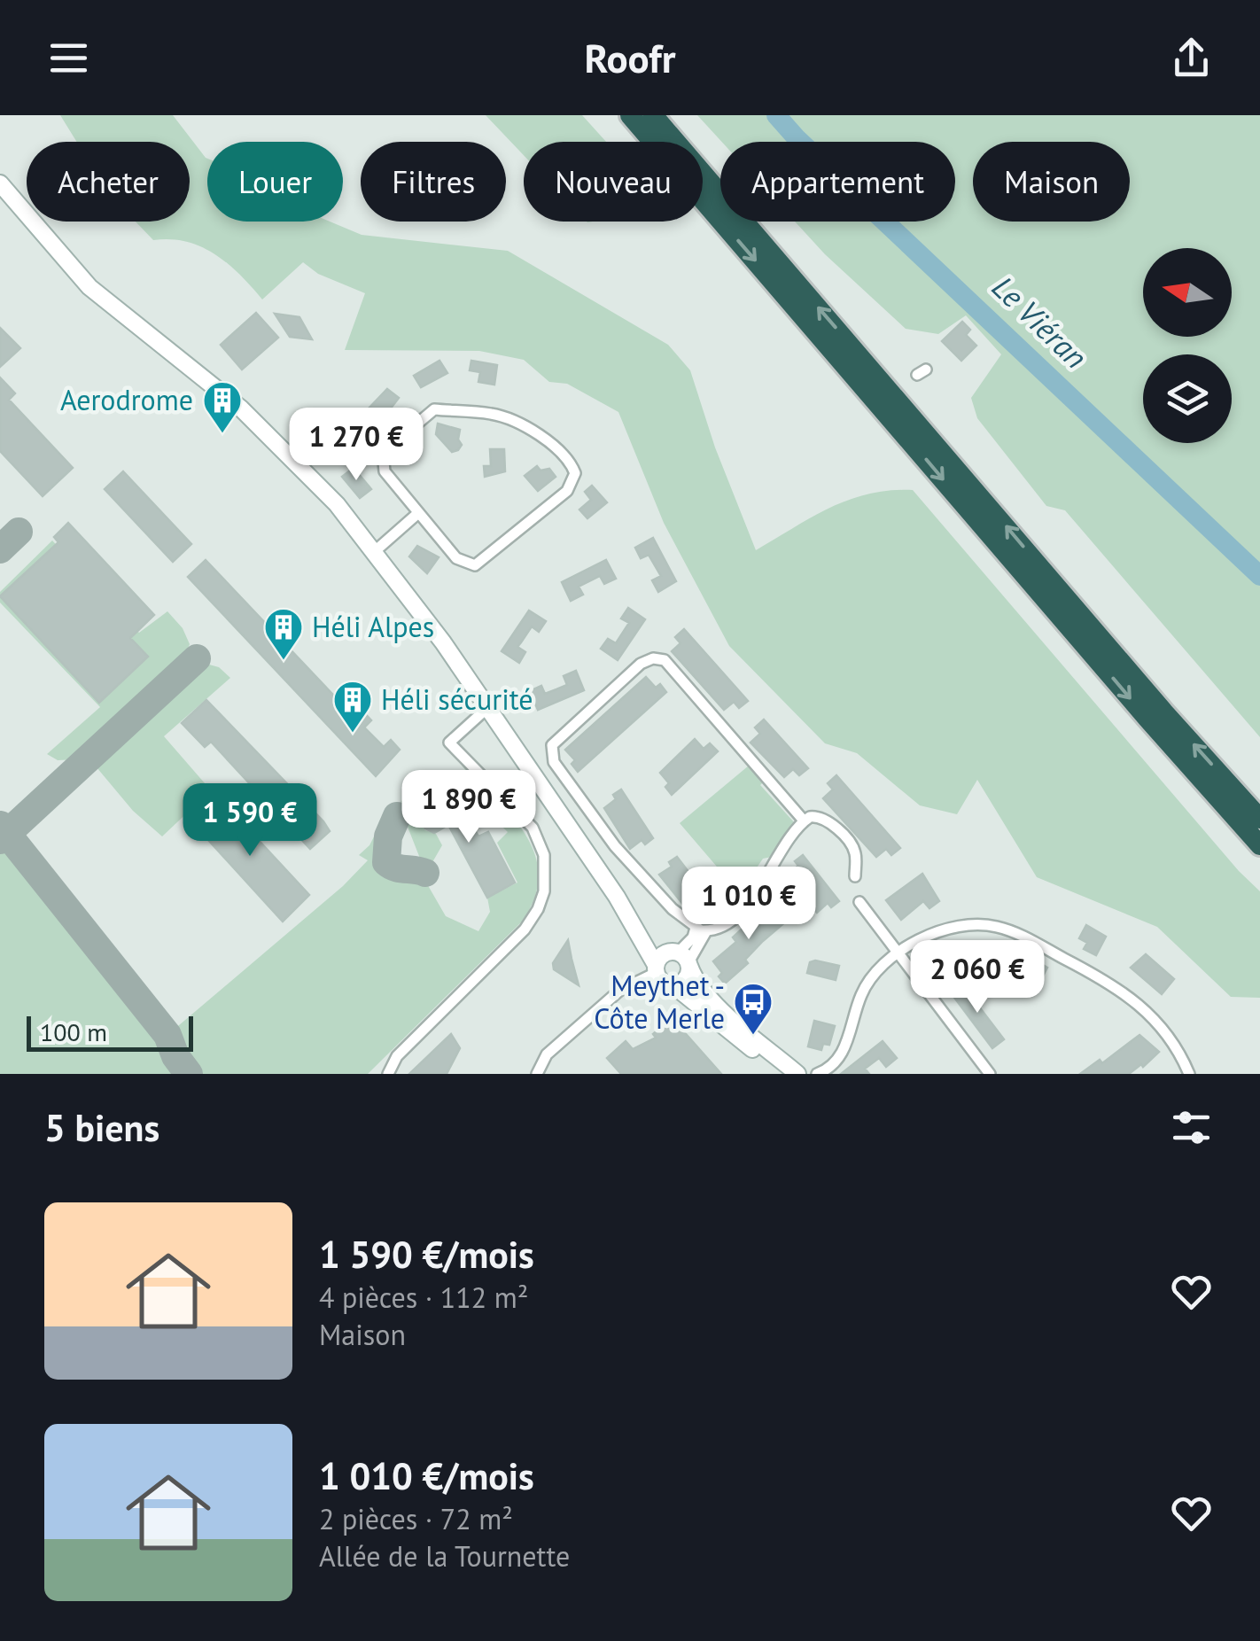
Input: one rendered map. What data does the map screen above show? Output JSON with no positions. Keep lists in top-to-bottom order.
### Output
{
  "water": ["Le Viéran"],
  "places": {
    "building": ["Aerodrome", "Héli Alpes", "Héli sécurité"],
    "bus stop": ["Meythet - Côte Merle"]
  },
  "scale_bar": "100 m",
  "north": "left",
  "page": {
    "header": "Roofr",
    "chip": [
      "Acheter",
      "Louer",
      "Filtres",
      "Nouveau",
      "Appartement",
      "Maison"
    ],
    "price": [
      "1 270 €",
      "1 890 €",
      "1 590 €",
      "1 010 €",
      "2 060 €"
    ],
    "scale": "100 m",
    "heading": "5 biens",
    "list": [
      {
        "name": "1 590 €/mois",
        "note": "4 pièces · 112 m² · Maison"
      },
      {
        "name": "1 010 €/mois",
        "note": "2 pièces · 72 m² · Allée de la Tournette"
      }
    ]
  }
}
